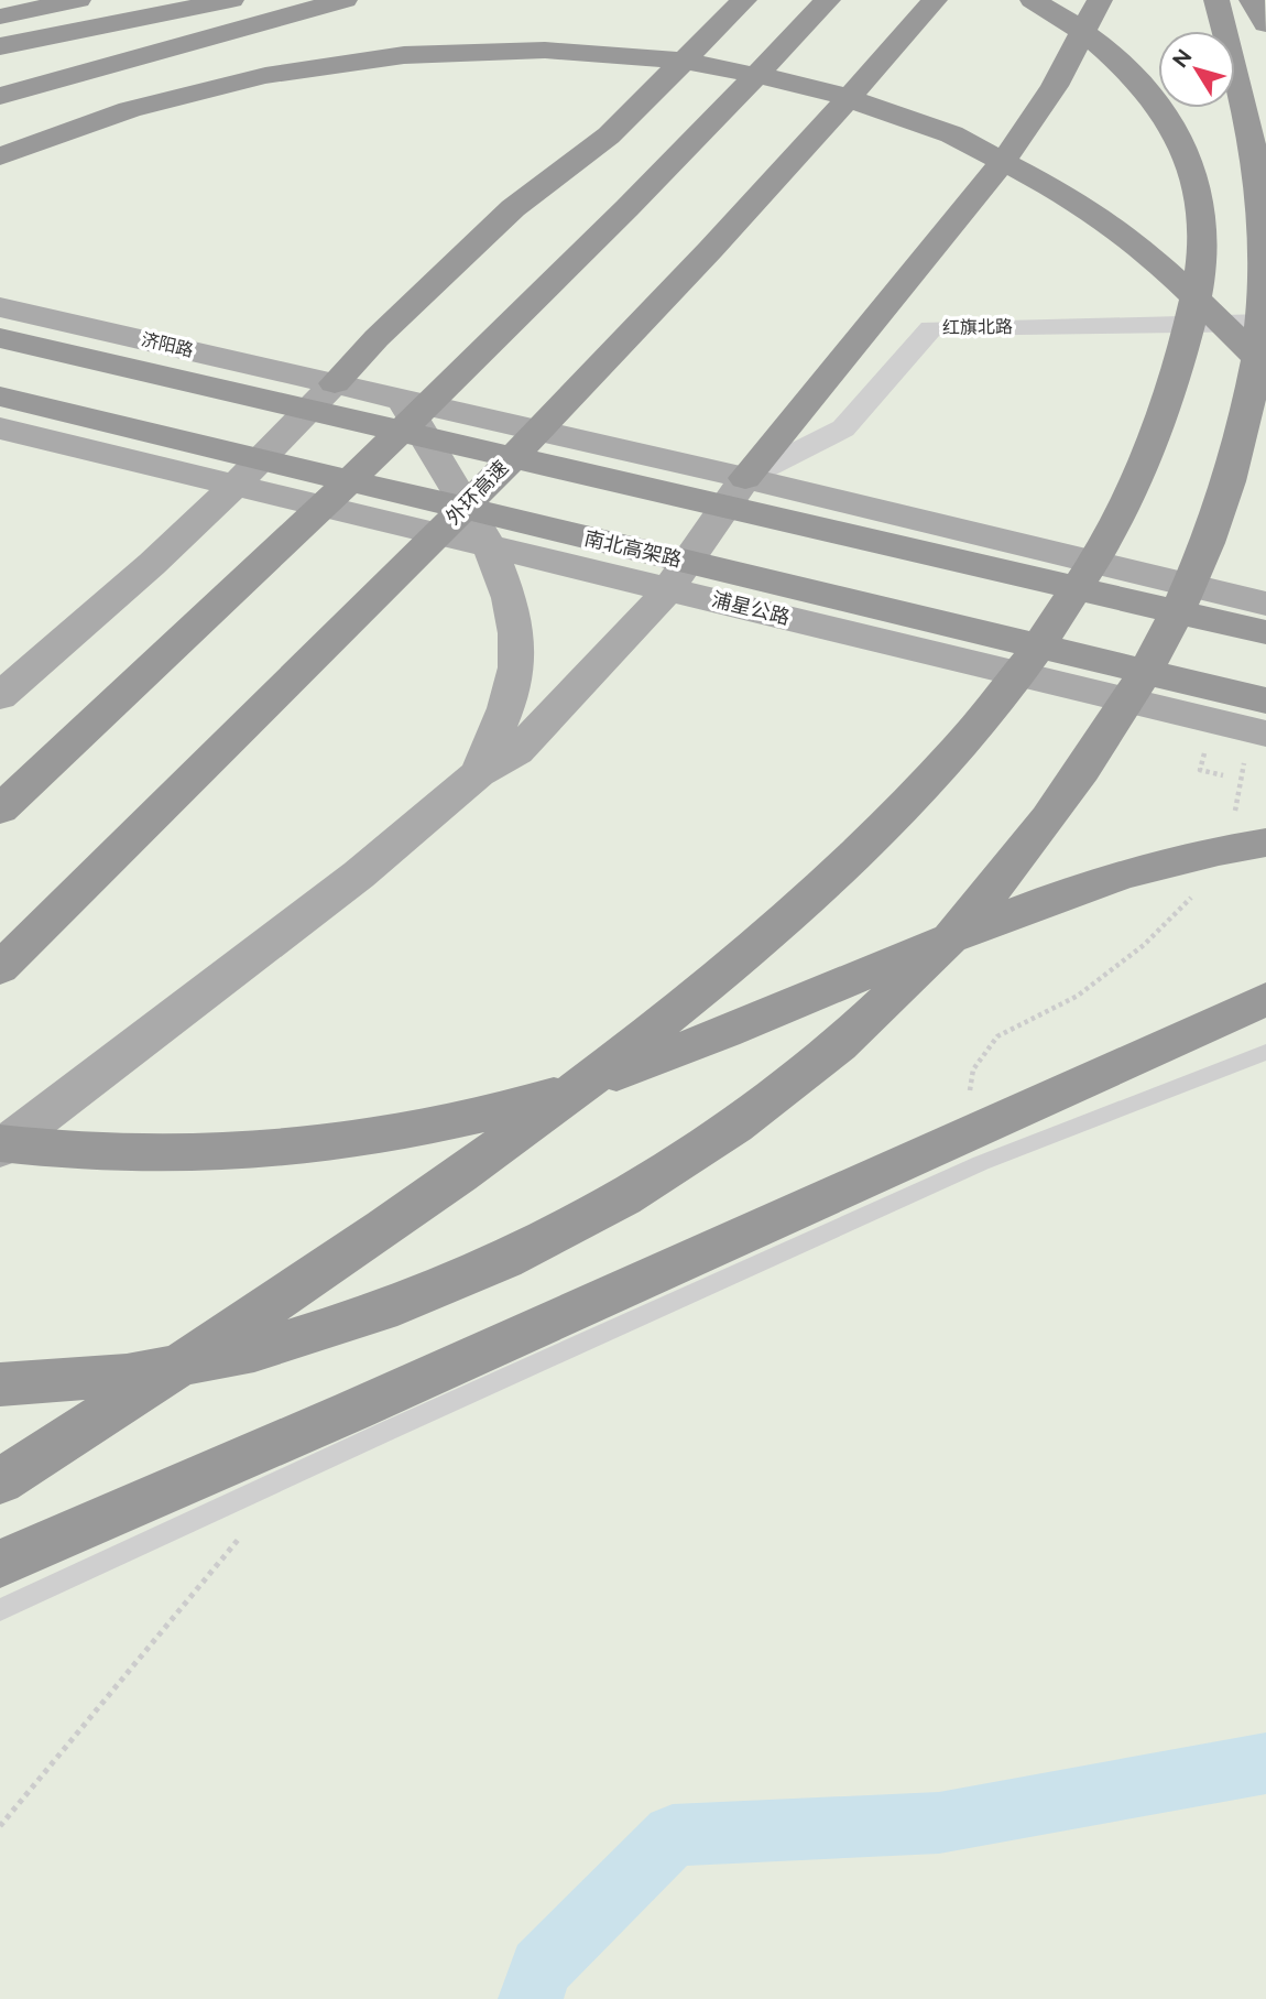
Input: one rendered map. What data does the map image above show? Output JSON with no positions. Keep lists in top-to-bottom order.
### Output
{
  "streets": {
    "highway": ["外环高速", "南北高架路"],
    "main road": ["济阳路", "浦星公路"],
    "street": ["红旗北路"]
  },
  "north": "top left"
}
